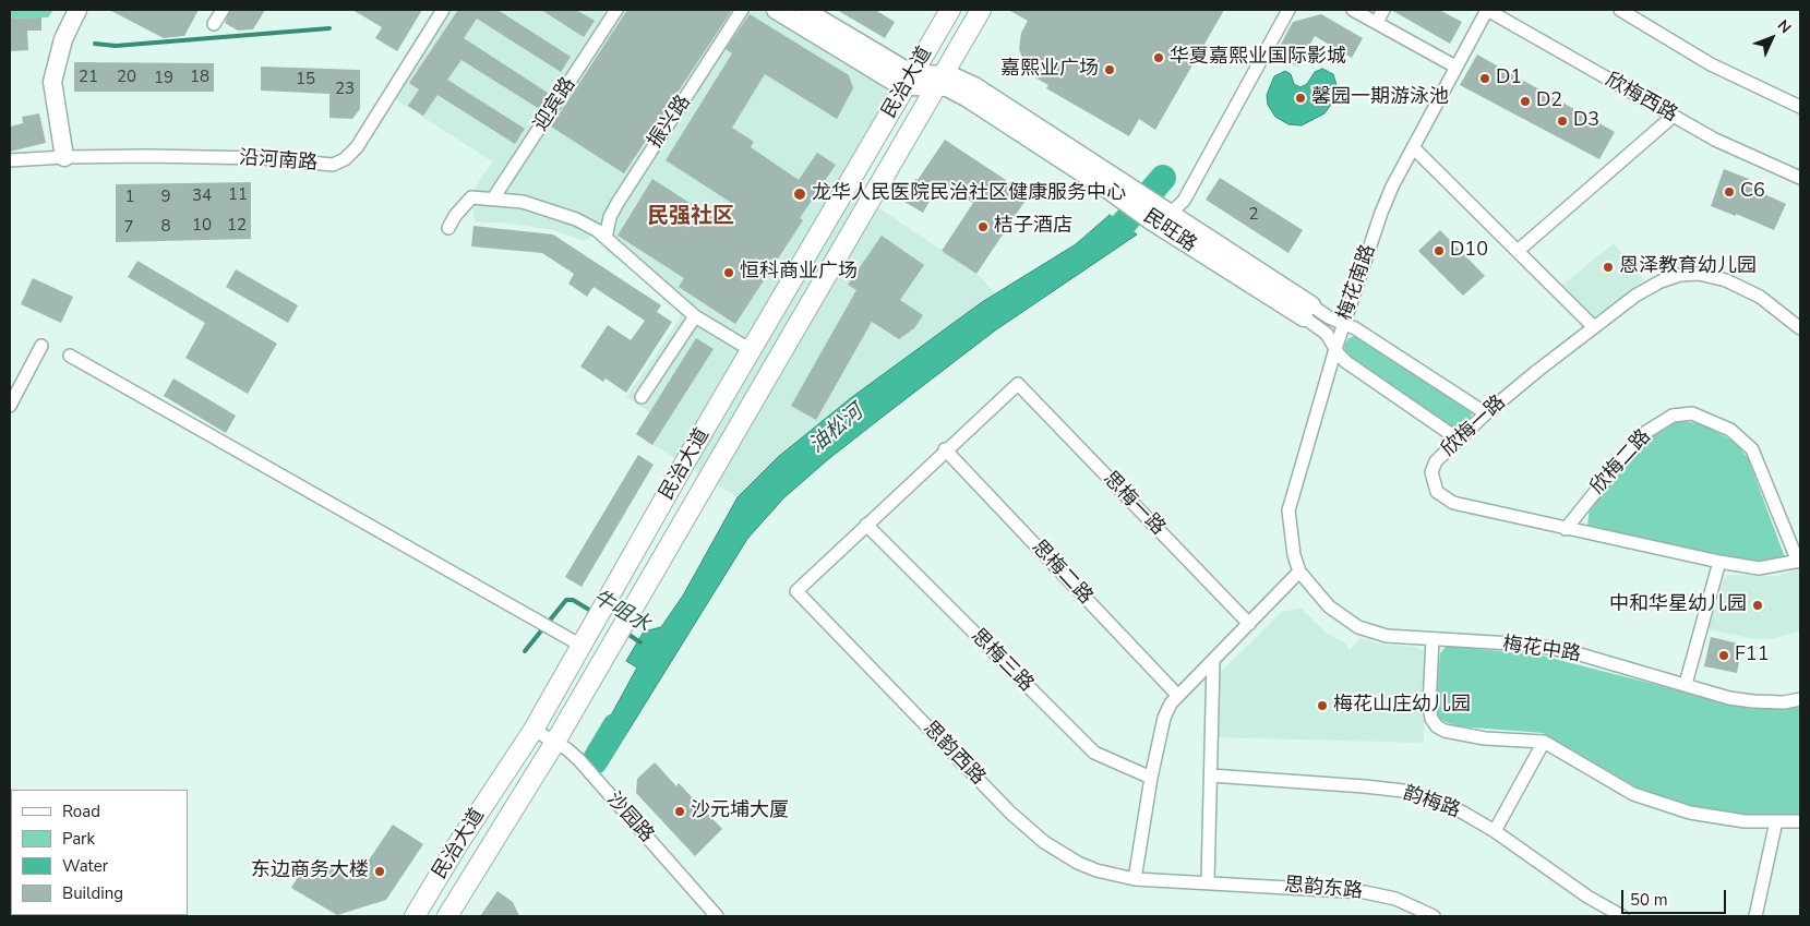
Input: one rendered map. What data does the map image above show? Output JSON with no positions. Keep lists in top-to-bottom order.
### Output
{
  "streets": {
    "main road": ["民治大道", "民旺路"],
    "street": [
      "欣梅西路",
      "迎宾路",
      "振兴路",
      "沿河南路",
      "梅花南路",
      "欣梅一路",
      "欣梅二路",
      "思梅一路",
      "思梅二路",
      "梅花中路",
      "思梅三路",
      "思韵西路",
      "韵梅路",
      "沙园路",
      "思韵东路"
    ]
  },
  "crossings": [
    ["民治大道", "民旺路"],
    ["民治大道", "沙园路"],
    ["欣梅西路", "梅花南路"],
    ["民旺路", "梅花南路"],
    ["民旺路", "欣梅一路"],
    ["梅花南路", "梅花中路"],
    ["欣梅一路", "欣梅二路"],
    ["思梅一路", "思梅二路"],
    ["思梅三路", "思韵西路"],
    ["思韵西路", "思韵东路"]
  ],
  "districts": ["民强社区"],
  "water": ["油松河", "牛咀水"],
  "places": [
    "华夏嘉熙业国际影城",
    "嘉熙业广场",
    "D1",
    "馨园一期游泳池",
    "D2",
    "D3",
    "C6",
    "龙华人民医院民治社区健康服务中心",
    "桔子酒店",
    "D10",
    "恩泽教育幼儿园",
    "恒科商业广场",
    "中和华星幼儿园",
    "F11",
    "梅花山庄幼儿园",
    "沙元埔大厦",
    "东边商务大楼"
  ],
  "house_numbers": [
    "21",
    "20",
    "18",
    "19",
    "15",
    "23",
    "11",
    "34",
    "1",
    "9",
    "2",
    "10",
    "12",
    "8",
    "7"
  ],
  "legend": [
    "Road",
    "Park",
    "Water",
    "Building"
  ],
  "scale_bar": "50 m",
  "north": "top right"
}
